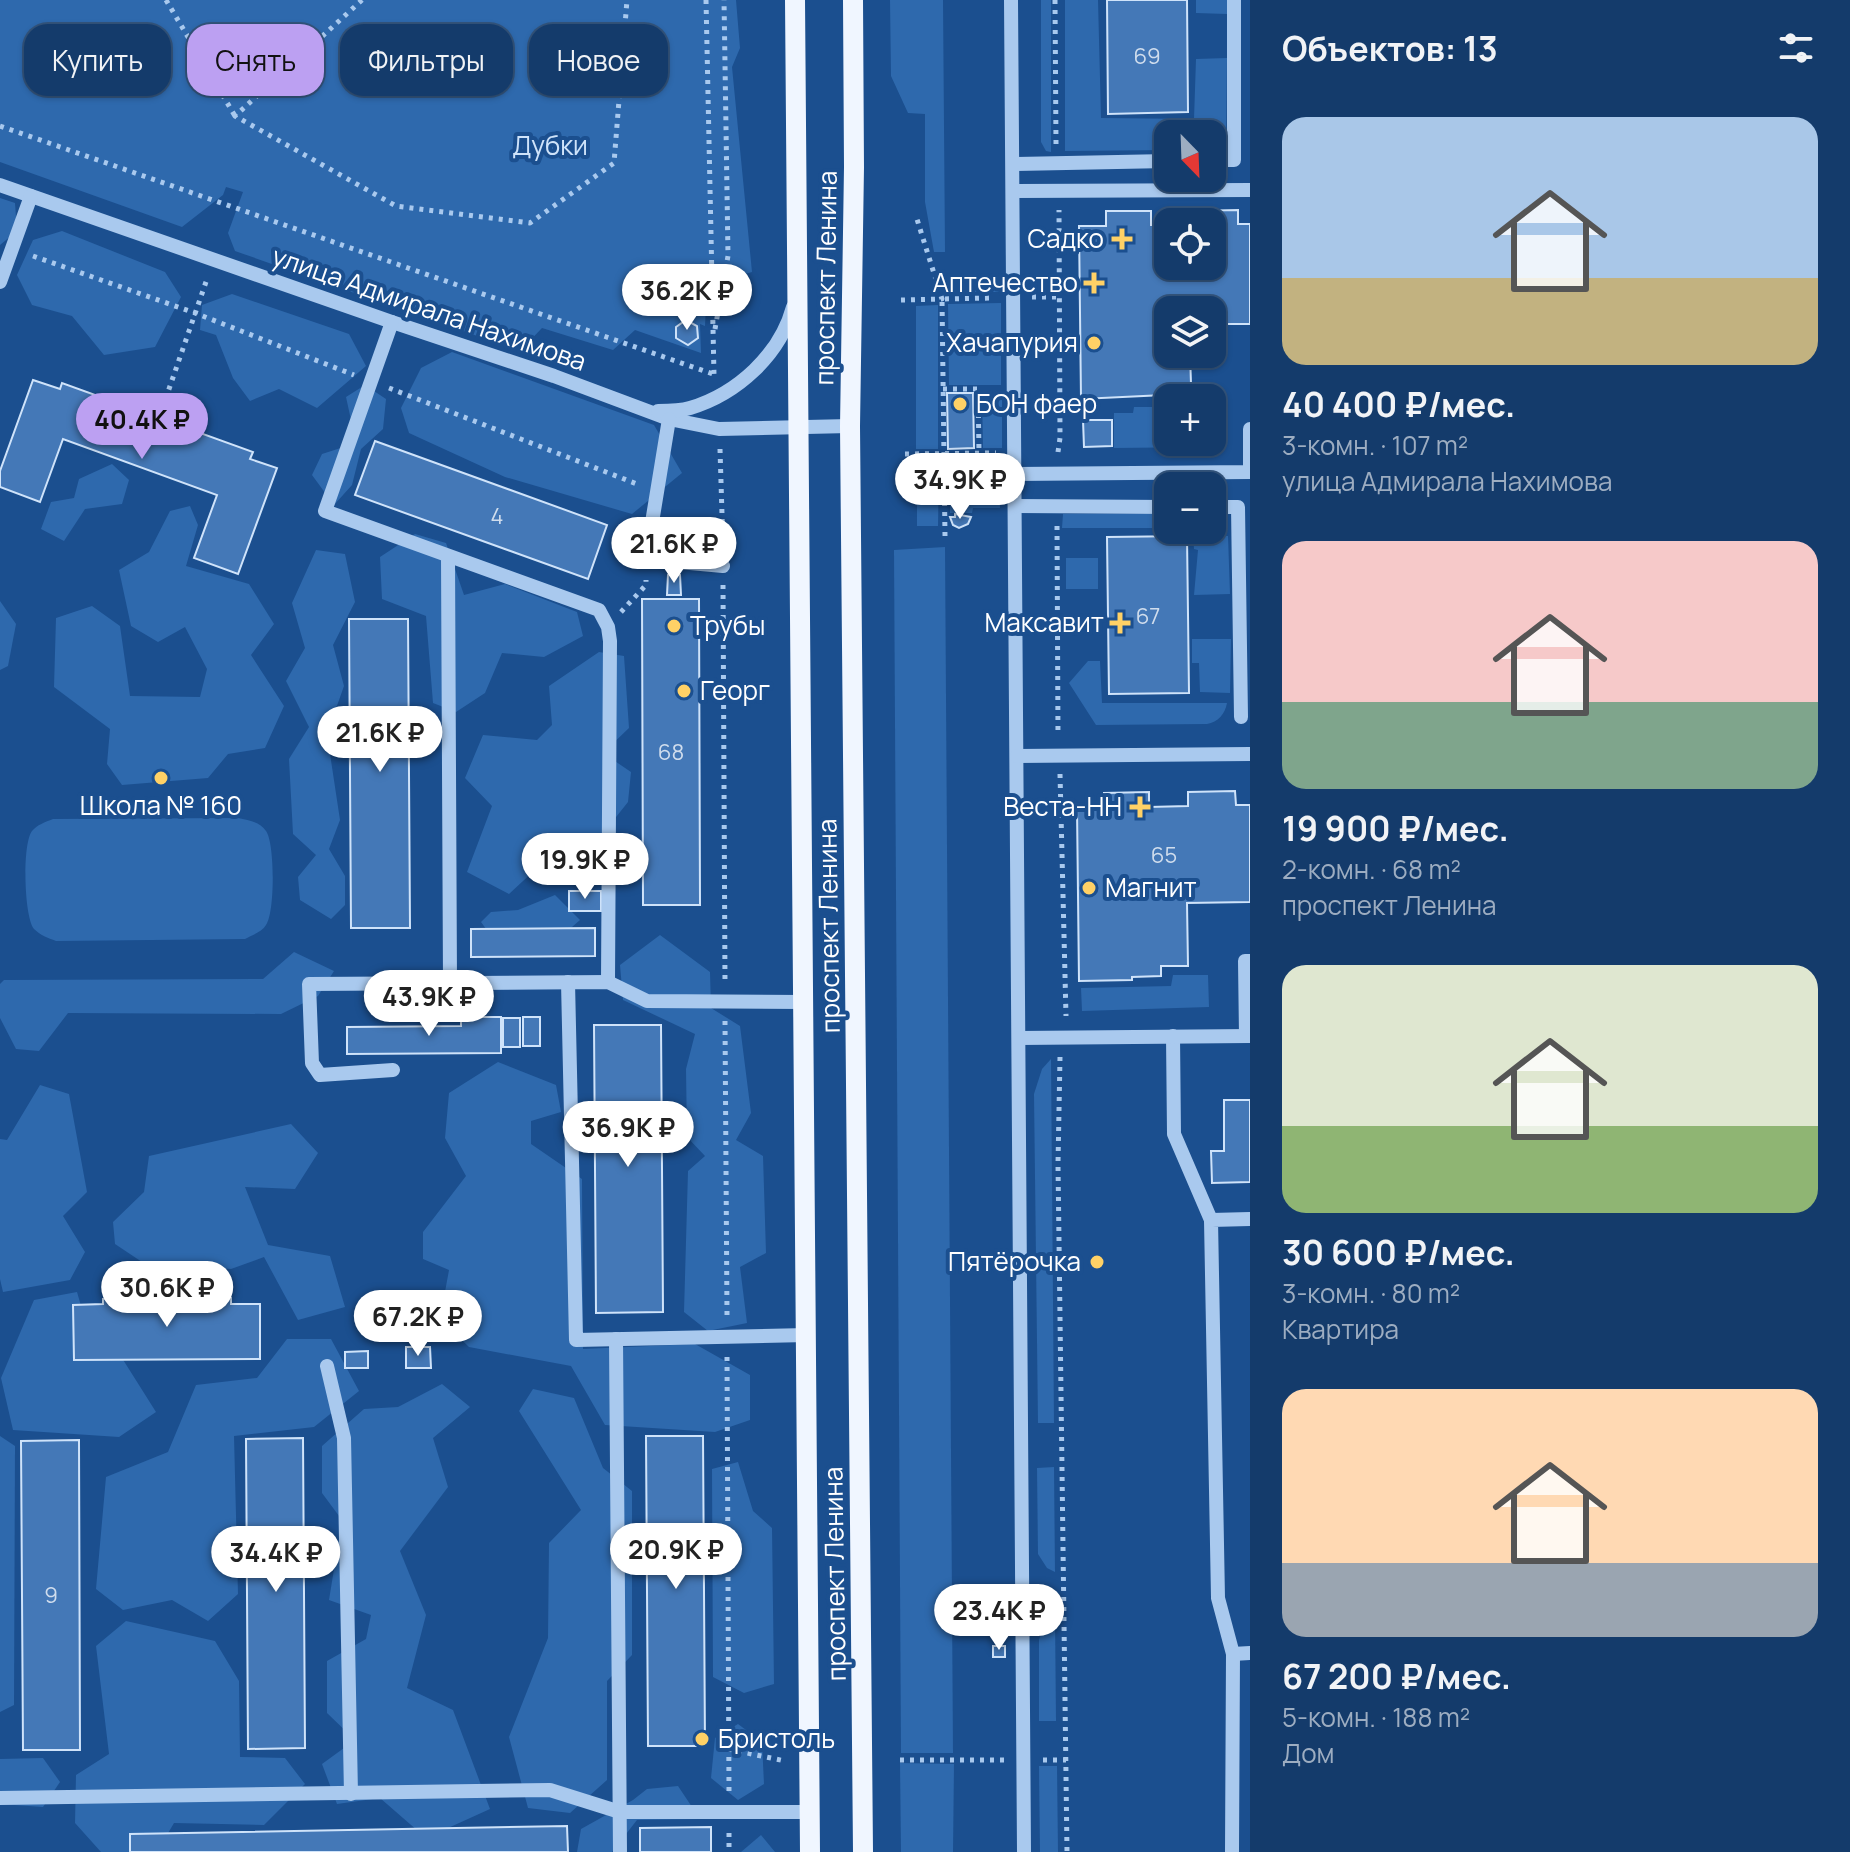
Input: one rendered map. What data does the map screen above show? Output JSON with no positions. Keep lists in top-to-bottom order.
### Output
{
  "streets": {
    "main road": ["проспект Ленина"],
    "street": ["улица Адмирала Нахимова"]
  },
  "crossings": [
    ["проспект Ленина", "улица Адмирала Нахимова"]
  ],
  "parks": ["Дубки"],
  "places": {
    "health": [
      "Садко",
      "Аптечество",
      "Максавит",
      "Веста-НН"
    ],
    "other": [
      "Хачапурия",
      "БОН фаер",
      "Трубы",
      "Георг",
      "Школа № 160",
      "Магнит",
      "Пятёрочка",
      "Бристоль"
    ]
  },
  "house_numbers": [
    "69",
    "4",
    "67",
    "68",
    "65",
    "9"
  ],
  "north": "bottom right",
  "page": {
    "heading": "Объектов: 13",
    "chip": [
      "Купить",
      "Снять",
      "Фильтры",
      "Новое"
    ],
    "list": [
      {
        "name": "40 400 ₽/мес.",
        "note": "3-комн. · 107 m² · улица Адмирала Нахимова"
      },
      {
        "name": "19 900 ₽/мес.",
        "note": "2-комн. · 68 m² · проспект Ленина"
      },
      {
        "name": "30 600 ₽/мес.",
        "note": "3-комн. · 80 m² · Квартира"
      },
      {
        "name": "67 200 ₽/мес.",
        "note": "5-комн. · 188 m² · Дом"
      }
    ],
    "map_buttons": ["+", "−"],
    "price": [
      "36.2K ₽",
      "40.4K ₽",
      "34.9K ₽",
      "21.6K ₽",
      "21.6K ₽",
      "19.9K ₽",
      "43.9K ₽",
      "36.9K ₽",
      "30.6K ₽",
      "67.2K ₽",
      "20.9K ₽",
      "34.4K ₽",
      "23.4K ₽"
    ]
  }
}
